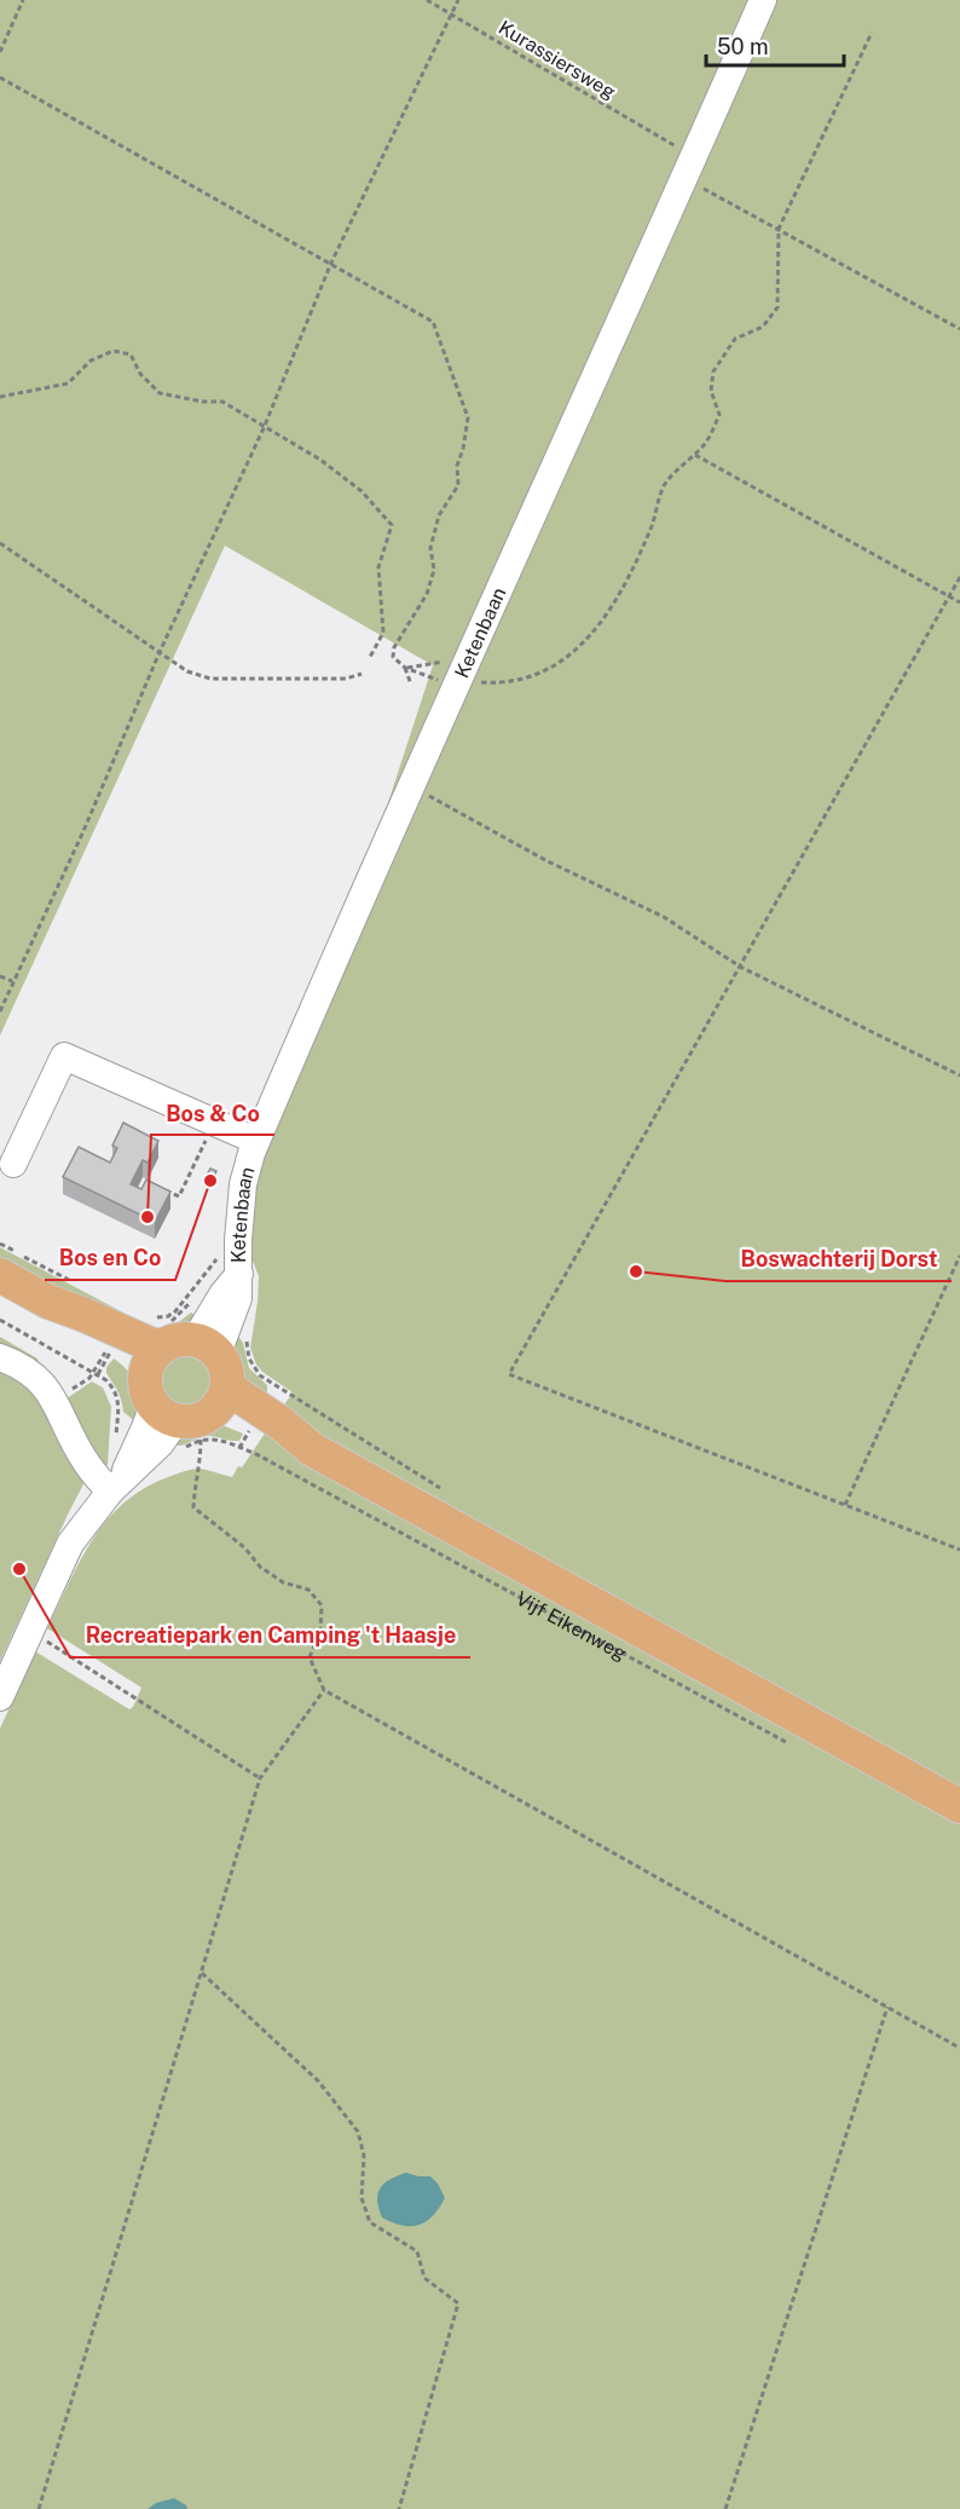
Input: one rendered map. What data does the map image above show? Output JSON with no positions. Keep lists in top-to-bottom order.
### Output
{
  "streets": {
    "main road": ["Vijf Eikenweg"],
    "street": ["Ketenbaan"],
    "path": ["Kurassiersweg"]
  },
  "crossings": [
    ["Ketenbaan", "Vijf Eikenweg"]
  ],
  "places": [
    "Bos en Co",
    "Bos & Co",
    "Boswachterij Dorst",
    "Recreatiepark en Camping 't Haasje"
  ],
  "scale_bar": "50 m"
}
